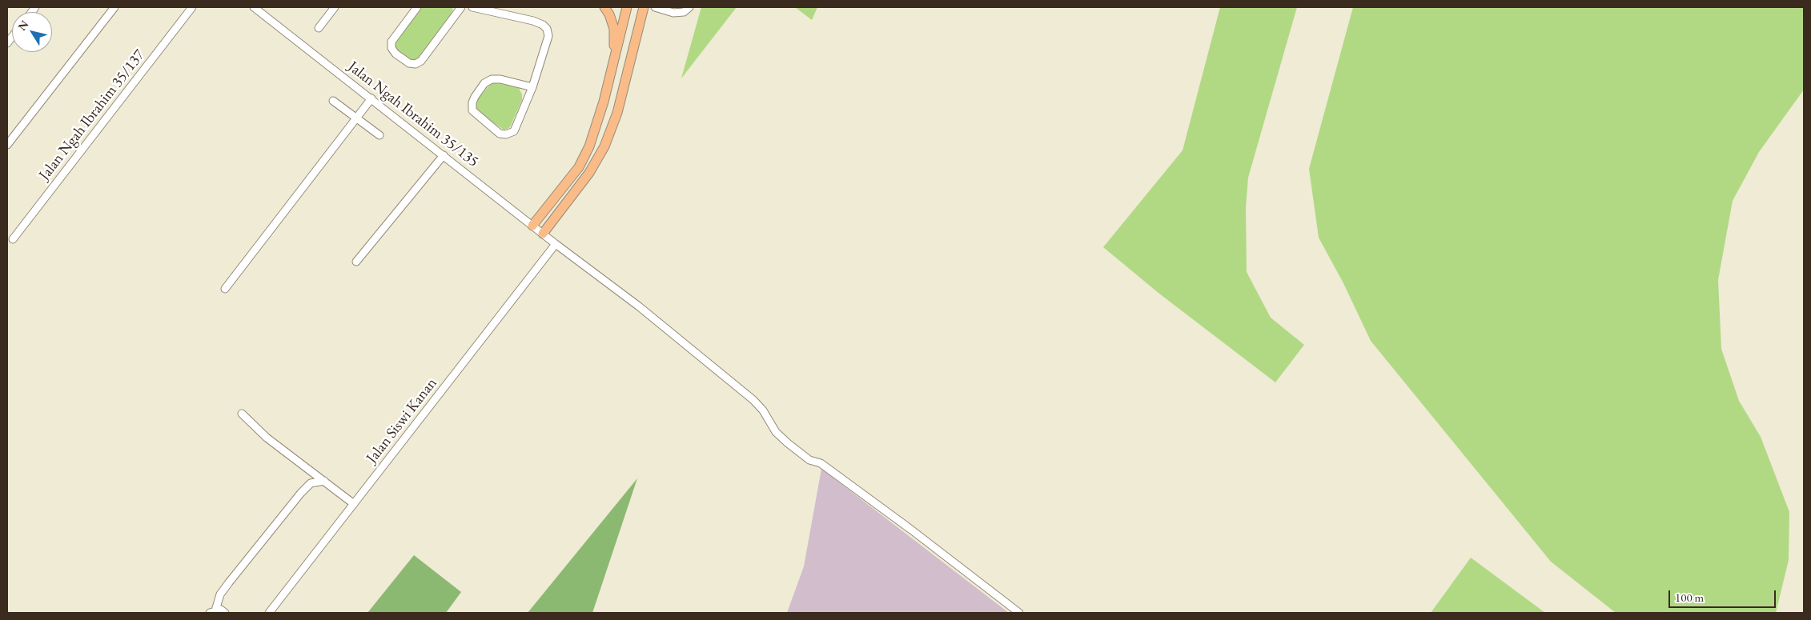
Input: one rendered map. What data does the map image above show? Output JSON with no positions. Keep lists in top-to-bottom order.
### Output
{
  "streets": {
    "street": ["Jalan Ngah Ibrahim 35/135", "Jalan Ngah Ibrahim 35/137", "Jalan Siswi Kanan"]
  },
  "crossings": [
    ["Jalan Ngah Ibrahim 35/135", "Jalan Siswi Kanan"]
  ],
  "scale_bar": "100 m",
  "north": "top left"
}
